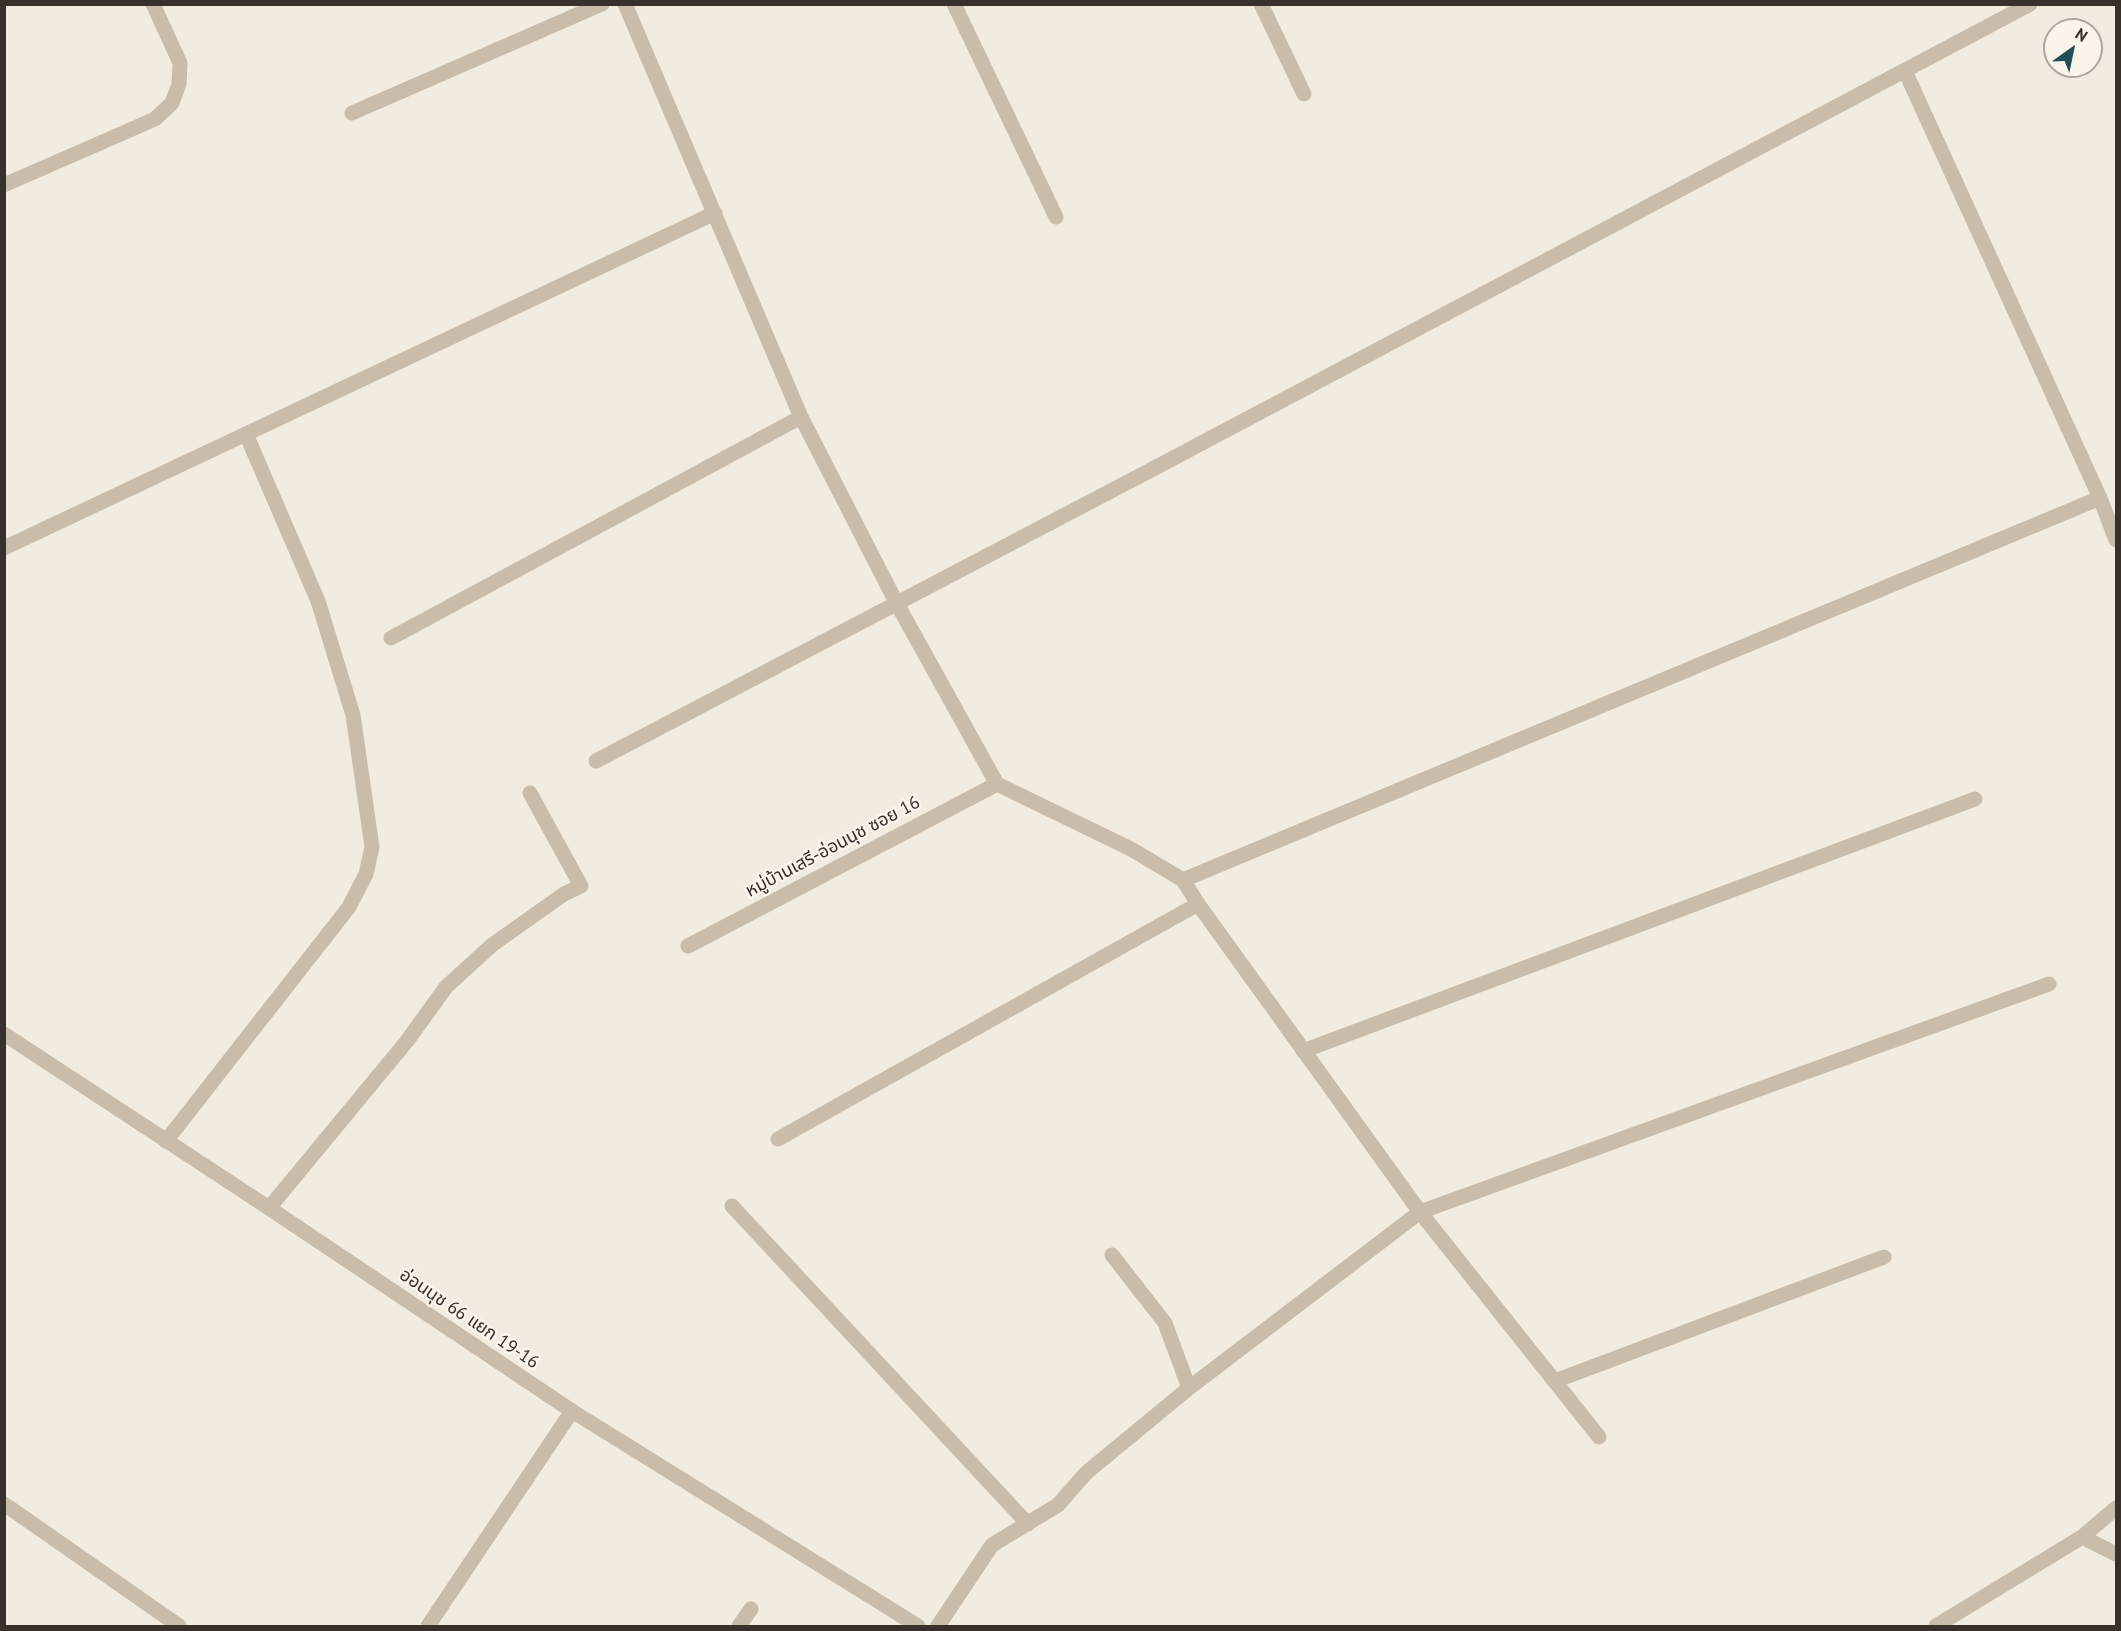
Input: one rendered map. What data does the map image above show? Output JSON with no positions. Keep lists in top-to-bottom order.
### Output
{
  "streets": {
    "street": ["หมู่บ้านเสรี-อ่อนนุช ซอย 16", "อ่อนนุช 66 แยก 19-16"]
  },
  "north": "top right"
}
